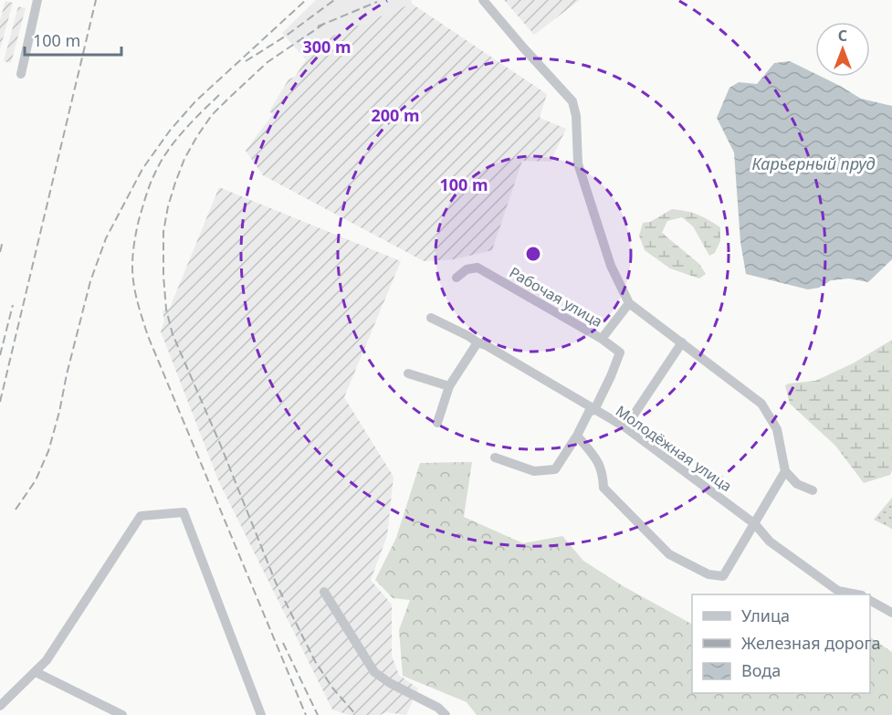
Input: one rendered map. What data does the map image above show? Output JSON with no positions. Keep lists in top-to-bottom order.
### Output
{
  "streets": {
    "street": ["Рабочая улица", "Молодёжная улица"]
  },
  "crossings": [
    ["Рабочая улица", "Молодёжная улица"]
  ],
  "water": ["Карьерный пруд"],
  "legend": ["Улица", "Железная дорога", "Вода"],
  "scale_bar": "100 m",
  "north": "top",
  "rings": ["300 m", "200 m", "100 m"]
}
